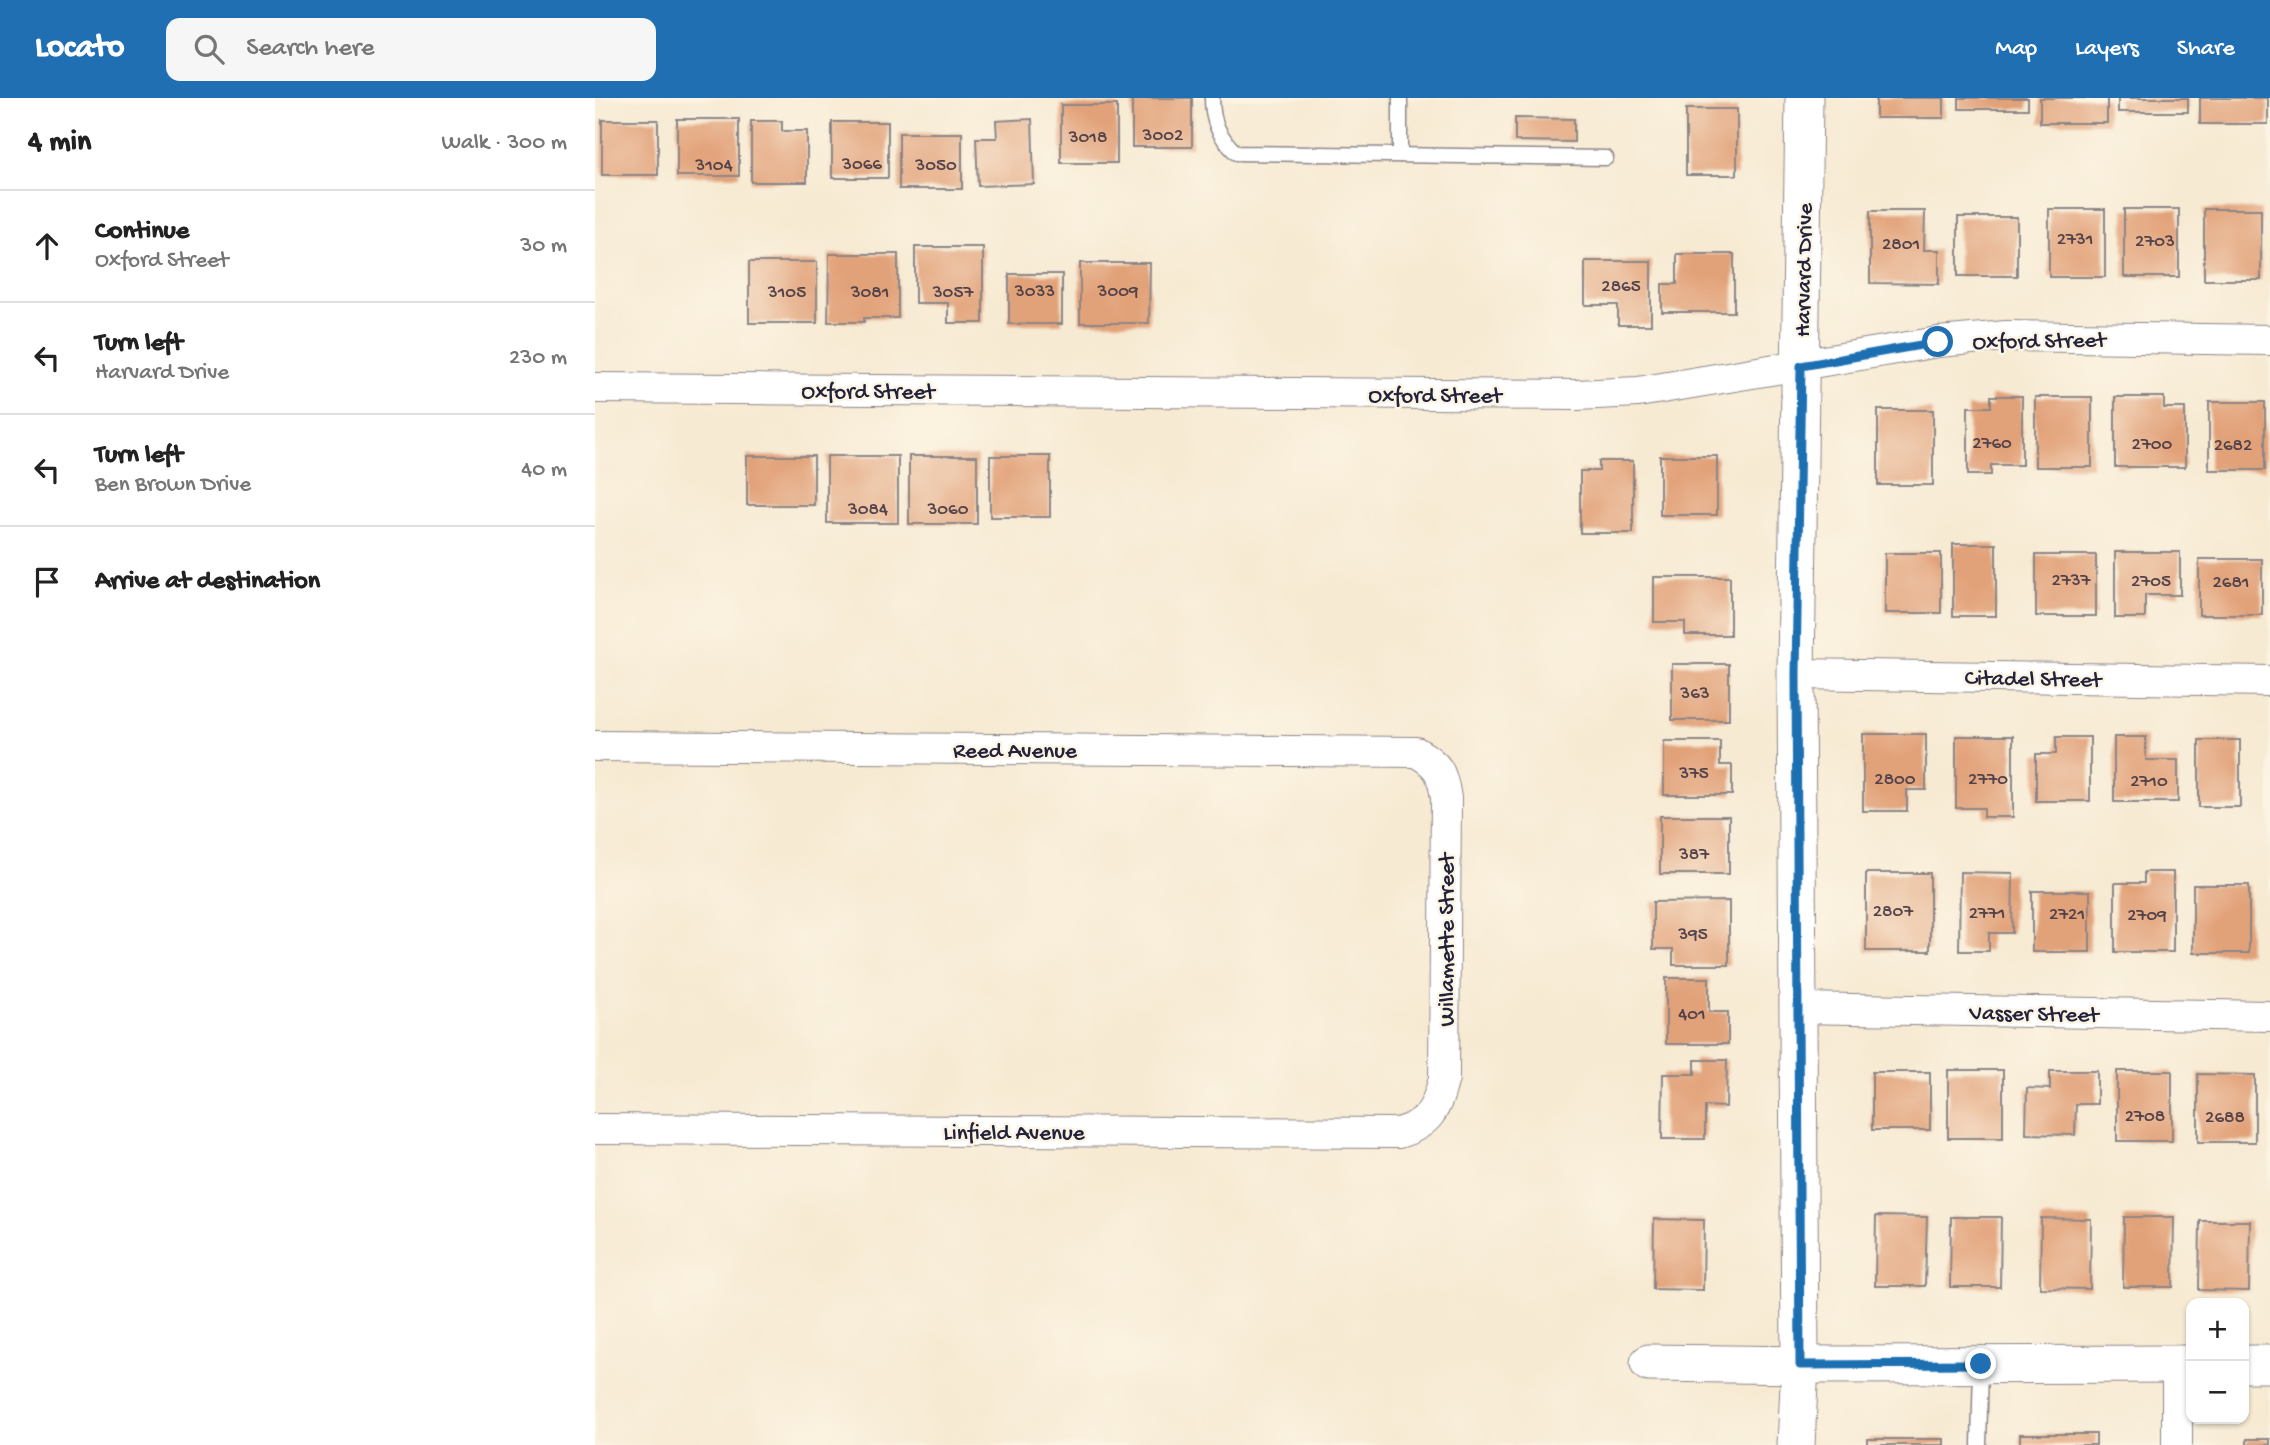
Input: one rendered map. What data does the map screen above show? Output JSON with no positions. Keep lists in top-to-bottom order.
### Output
{
  "streets": {
    "street": [
      "Harvard Drive",
      "Oxford Street",
      "Citadel Street",
      "Reed Avenue",
      "Willamette Street",
      "Vasser Street",
      "Linfield Avenue"
    ]
  },
  "crossings": [
    ["Harvard Drive", "Oxford Street"],
    ["Harvard Drive", "Citadel Street"],
    ["Harvard Drive", "Vasser Street"],
    ["Reed Avenue", "Willamette Street"],
    ["Willamette Street", "Linfield Avenue"]
  ],
  "house_numbers": [
    "3002",
    "3018",
    "3066",
    "3104",
    "3050",
    "2731",
    "2703",
    "2801",
    "2865",
    "3033",
    "3009",
    "3105",
    "3081",
    "3057",
    "2760",
    "2700",
    "2682",
    "3084",
    "3060",
    "2737",
    "2705",
    "2681",
    "363",
    "375",
    "2800",
    "2770",
    "2710",
    "387",
    "2807",
    "2771",
    "2721",
    "2709",
    "395",
    "401",
    "2708",
    "2688"
  ],
  "page": {
    "header": "Locato",
    "search": "Search here",
    "nav": ["Map", "Layers", "Share"],
    "heading": ["4 min", "Walk · 300 m"],
    "list": [
      ["Continue", "Oxford Street", "30 m"],
      ["Turn left", "Harvard Drive", "230 m"],
      ["Turn left", "Ben Brown Drive", "40 m"],
      "Arrive at destination"
    ],
    "map_buttons": ["+", "−"]
  }
}
